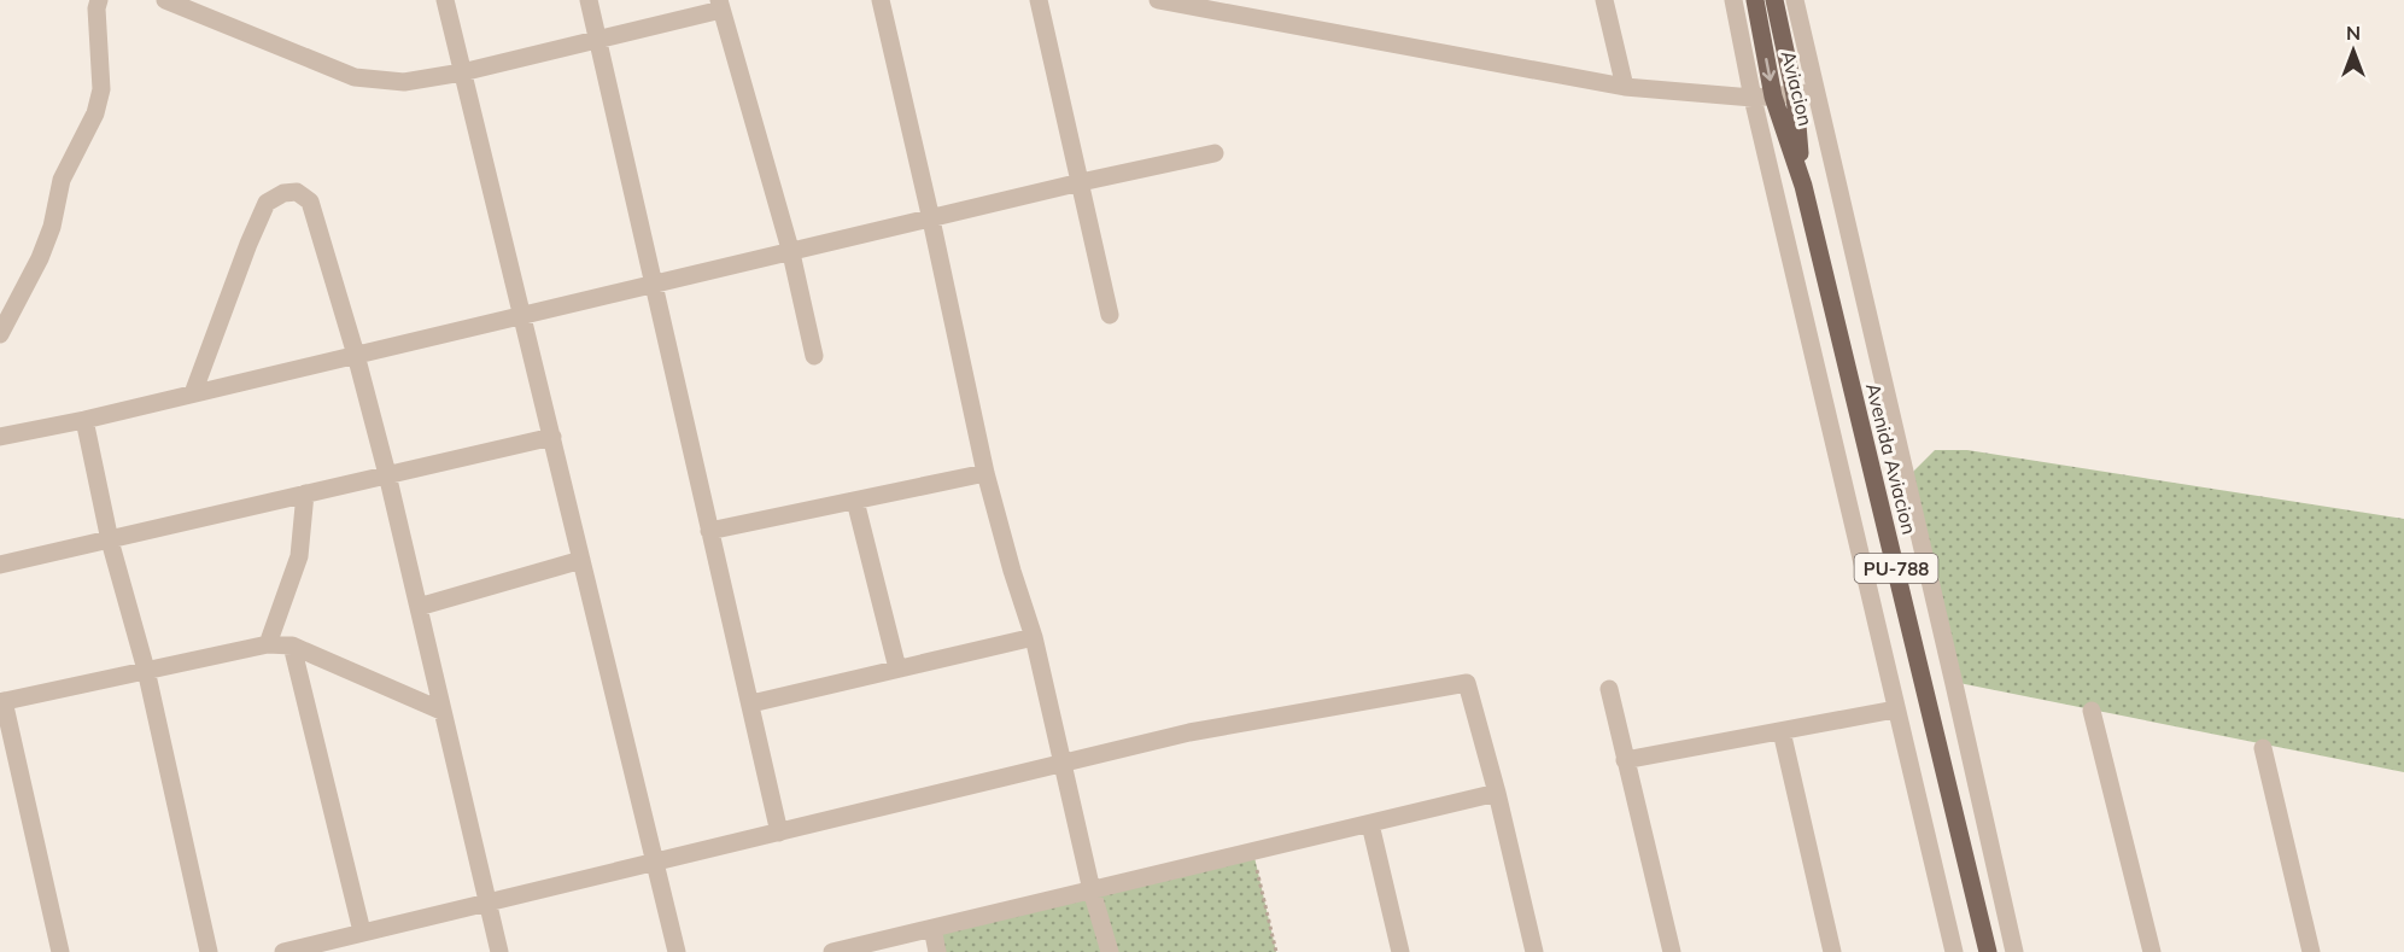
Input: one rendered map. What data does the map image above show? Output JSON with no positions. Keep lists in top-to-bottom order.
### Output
{
  "streets": {
    "main road": ["Aviacion", "Avenida Aviacion", "PU-788"]
  },
  "crossings": [
    ["Aviacion", "Avenida Aviacion"]
  ],
  "north": "top"
}
